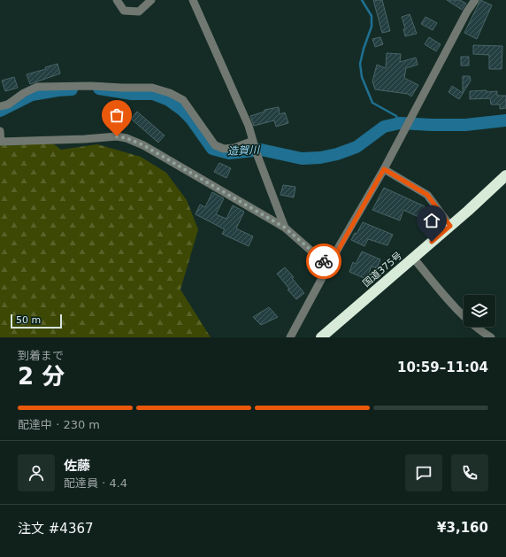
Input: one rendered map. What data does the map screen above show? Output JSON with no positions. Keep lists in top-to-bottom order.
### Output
{
  "streets": {
    "highway": ["国道375号"]
  },
  "water": ["造賀川"],
  "scale_bar": "50 m",
  "page": {
    "scale": "50 m",
    "heading": ["2 分", "到着まで", "10:59–11:04"],
    "panel": [
      "佐藤",
      "配達員 · 4.4",
      "注文 #4367",
      "¥3,160"
    ],
    "bar": "配達中 · 230 m"
  }
}
